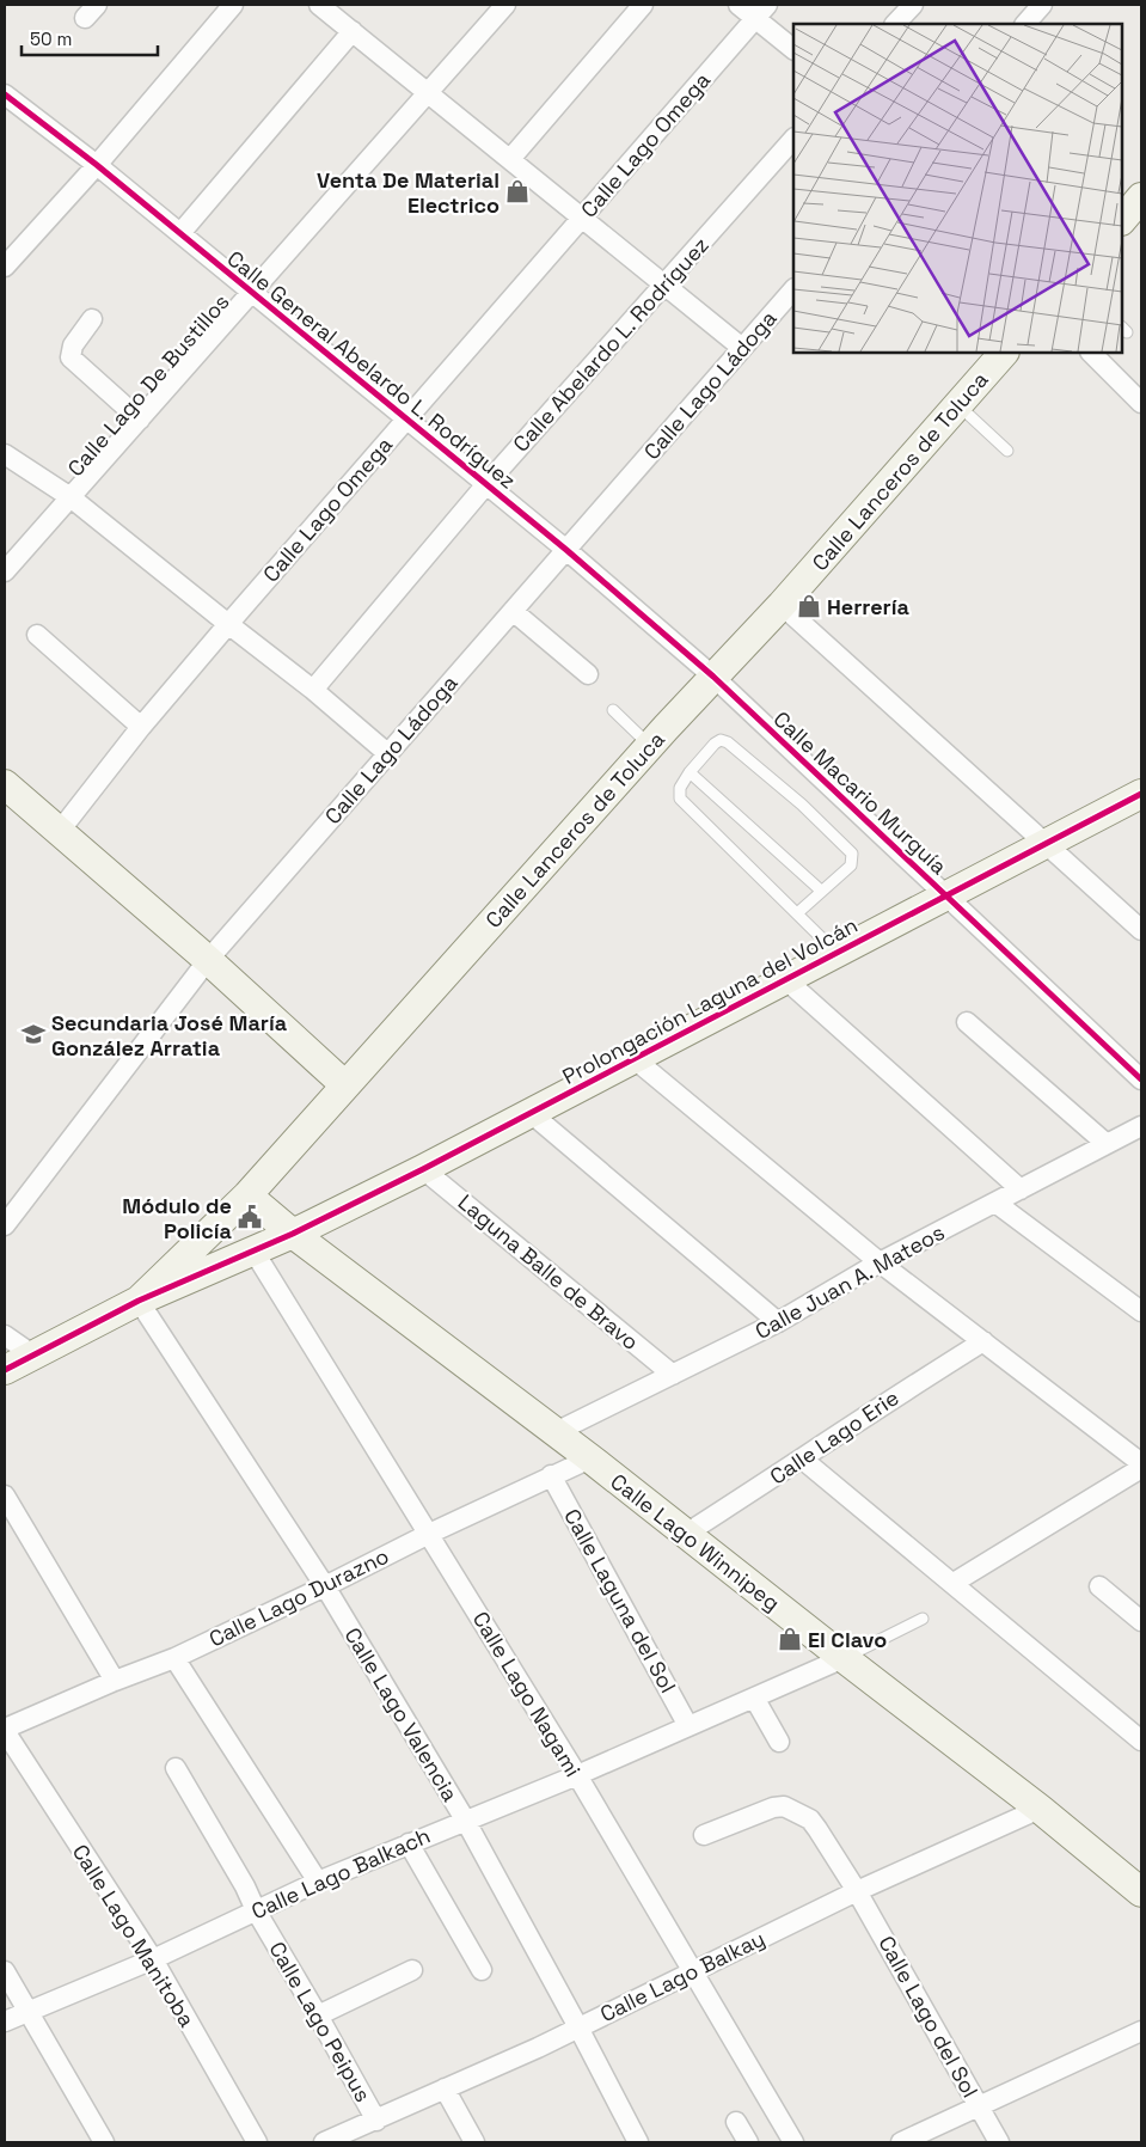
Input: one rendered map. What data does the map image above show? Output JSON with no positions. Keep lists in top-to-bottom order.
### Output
{
  "streets": {
    "main road": ["Calle Lanceros de Toluca", "Prolongación Laguna del Volcán", "Calle Lago Winnipeg"],
    "street": [
      "Calle Lago Omega",
      "Calle Abelardo L. Rodríguez",
      "Calle General Abelardo L. Rodríguez",
      "Calle Lago De Bustillos",
      "Calle Lago Ládoga",
      "Calle Macario Murguía",
      "Laguna Balle de Bravo",
      "Calle Juan A. Mateos",
      "Calle Lago Erie",
      "Calle Lago Durazno",
      "Calle Laguna del Sol",
      "Calle Lago Nagami",
      "Calle Lago Valencia",
      "Calle Lago Balkach",
      "Calle Lago Manitoba",
      "Calle Lago Balkay",
      "Calle Lago del Sol",
      "Calle Lago Peipus"
    ]
  },
  "crossings": [
    ["Calle Lago Omega", "Calle General Abelardo L. Rodríguez"],
    ["Calle Abelardo L. Rodríguez", "Calle General Abelardo L. Rodríguez"],
    ["Calle General Abelardo L. Rodríguez", "Calle Lago De Bustillos"],
    ["Calle General Abelardo L. Rodríguez", "Calle Lago Ládoga"],
    ["Calle General Abelardo L. Rodríguez", "Calle Lanceros de Toluca"],
    ["Calle General Abelardo L. Rodríguez", "Calle Macario Murguía"],
    ["Calle Lanceros de Toluca", "Calle Macario Murguía"],
    ["Calle Lanceros de Toluca", "Prolongación Laguna del Volcán"],
    ["Calle Lanceros de Toluca", "Calle Lago Winnipeg"],
    ["Calle Lanceros de Toluca", "Calle Lago Valencia"],
    ["Calle Macario Murguía", "Prolongación Laguna del Volcán"],
    ["Prolongación Laguna del Volcán", "Laguna Balle de Bravo"],
    ["Prolongación Laguna del Volcán", "Calle Lago Winnipeg"],
    ["Prolongación Laguna del Volcán", "Calle Lago Nagami"],
    ["Prolongación Laguna del Volcán", "Calle Lago Valencia"],
    ["Laguna Balle de Bravo", "Calle Juan A. Mateos"],
    ["Calle Juan A. Mateos", "Calle Lago Winnipeg"],
    ["Calle Lago Erie", "Calle Lago Winnipeg"],
    ["Calle Lago Winnipeg", "Calle Lago Durazno"],
    ["Calle Lago Winnipeg", "Calle Lago Balkach"],
    ["Calle Lago Winnipeg", "Calle Lago Balkay"],
    ["Calle Lago Durazno", "Calle Laguna del Sol"],
    ["Calle Lago Durazno", "Calle Lago Nagami"],
    ["Calle Lago Durazno", "Calle Lago Valencia"],
    ["Calle Lago Durazno", "Calle Lago Manitoba"],
    ["Calle Laguna del Sol", "Calle Lago Balkach"],
    ["Calle Lago Nagami", "Calle Lago Balkach"],
    ["Calle Lago Nagami", "Calle Lago Balkay"],
    ["Calle Lago Valencia", "Calle Lago Balkach"],
    ["Calle Lago Valencia", "Calle Lago Balkay"],
    ["Calle Lago Balkach", "Calle Lago Manitoba"],
    ["Calle Lago Balkach", "Calle Lago Peipus"],
    ["Calle Lago Balkay", "Calle Lago del Sol"],
    ["Calle Lago Balkay", "Calle Lago Peipus"]
  ],
  "places": {
    "shop": ["Venta De Material Electrico", "Herrería", "El Clavo"],
    "school or university": ["Secundaria José María González Arratia"],
    "public building": ["Módulo de Policía"]
  },
  "scale_bar": "50 m"
}
